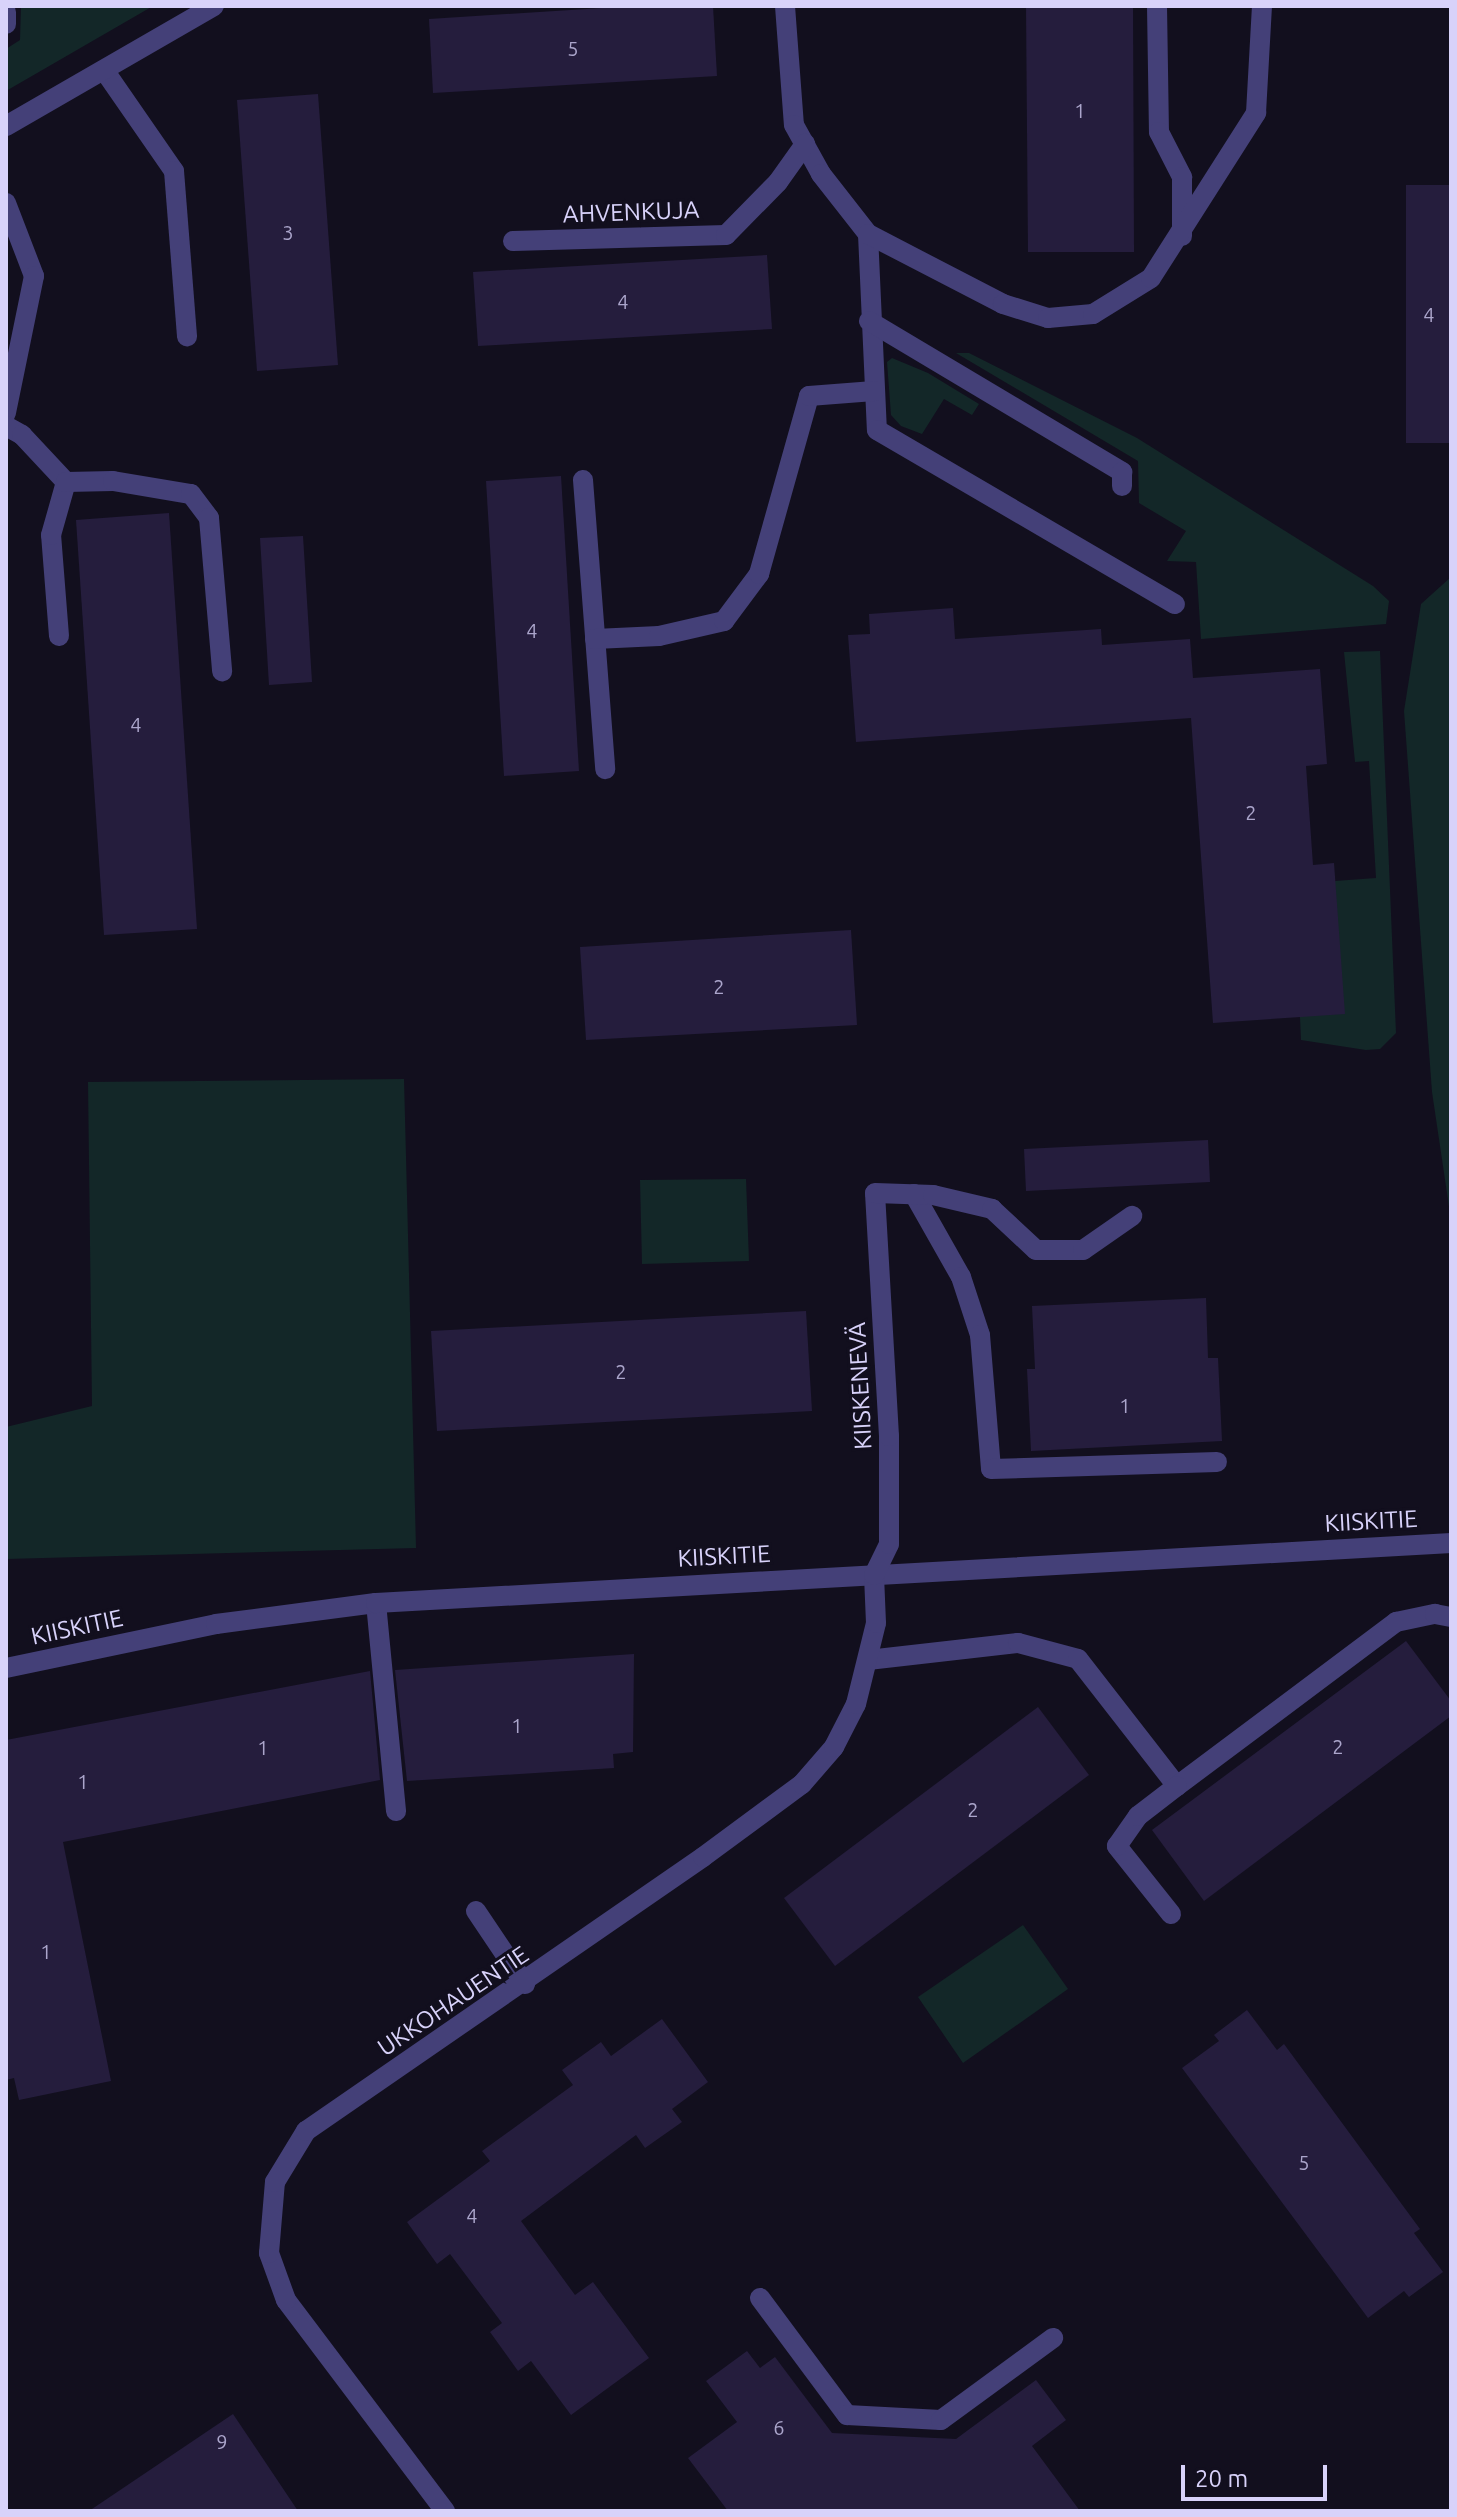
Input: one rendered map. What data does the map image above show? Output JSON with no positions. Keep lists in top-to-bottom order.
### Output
{
  "streets": {
    "street": [
      "AHVENKUJA",
      "KIISKENEVÄ",
      "KIISKITIE",
      "UKKOHAUENTIE"
    ]
  },
  "crossings": [
    ["KIISKENEVÄ", "KIISKITIE"],
    ["KIISKENEVÄ", "UKKOHAUENTIE"],
    ["KIISKITIE", "UKKOHAUENTIE"]
  ],
  "house_numbers": [
    "5",
    "1",
    "3",
    "4",
    "4",
    "4",
    "4",
    "2",
    "2",
    "2",
    "1",
    "1",
    "2",
    "1",
    "1",
    "2",
    "1",
    "5",
    "4",
    "6",
    "9"
  ],
  "scale_bar": "20 m"
}
